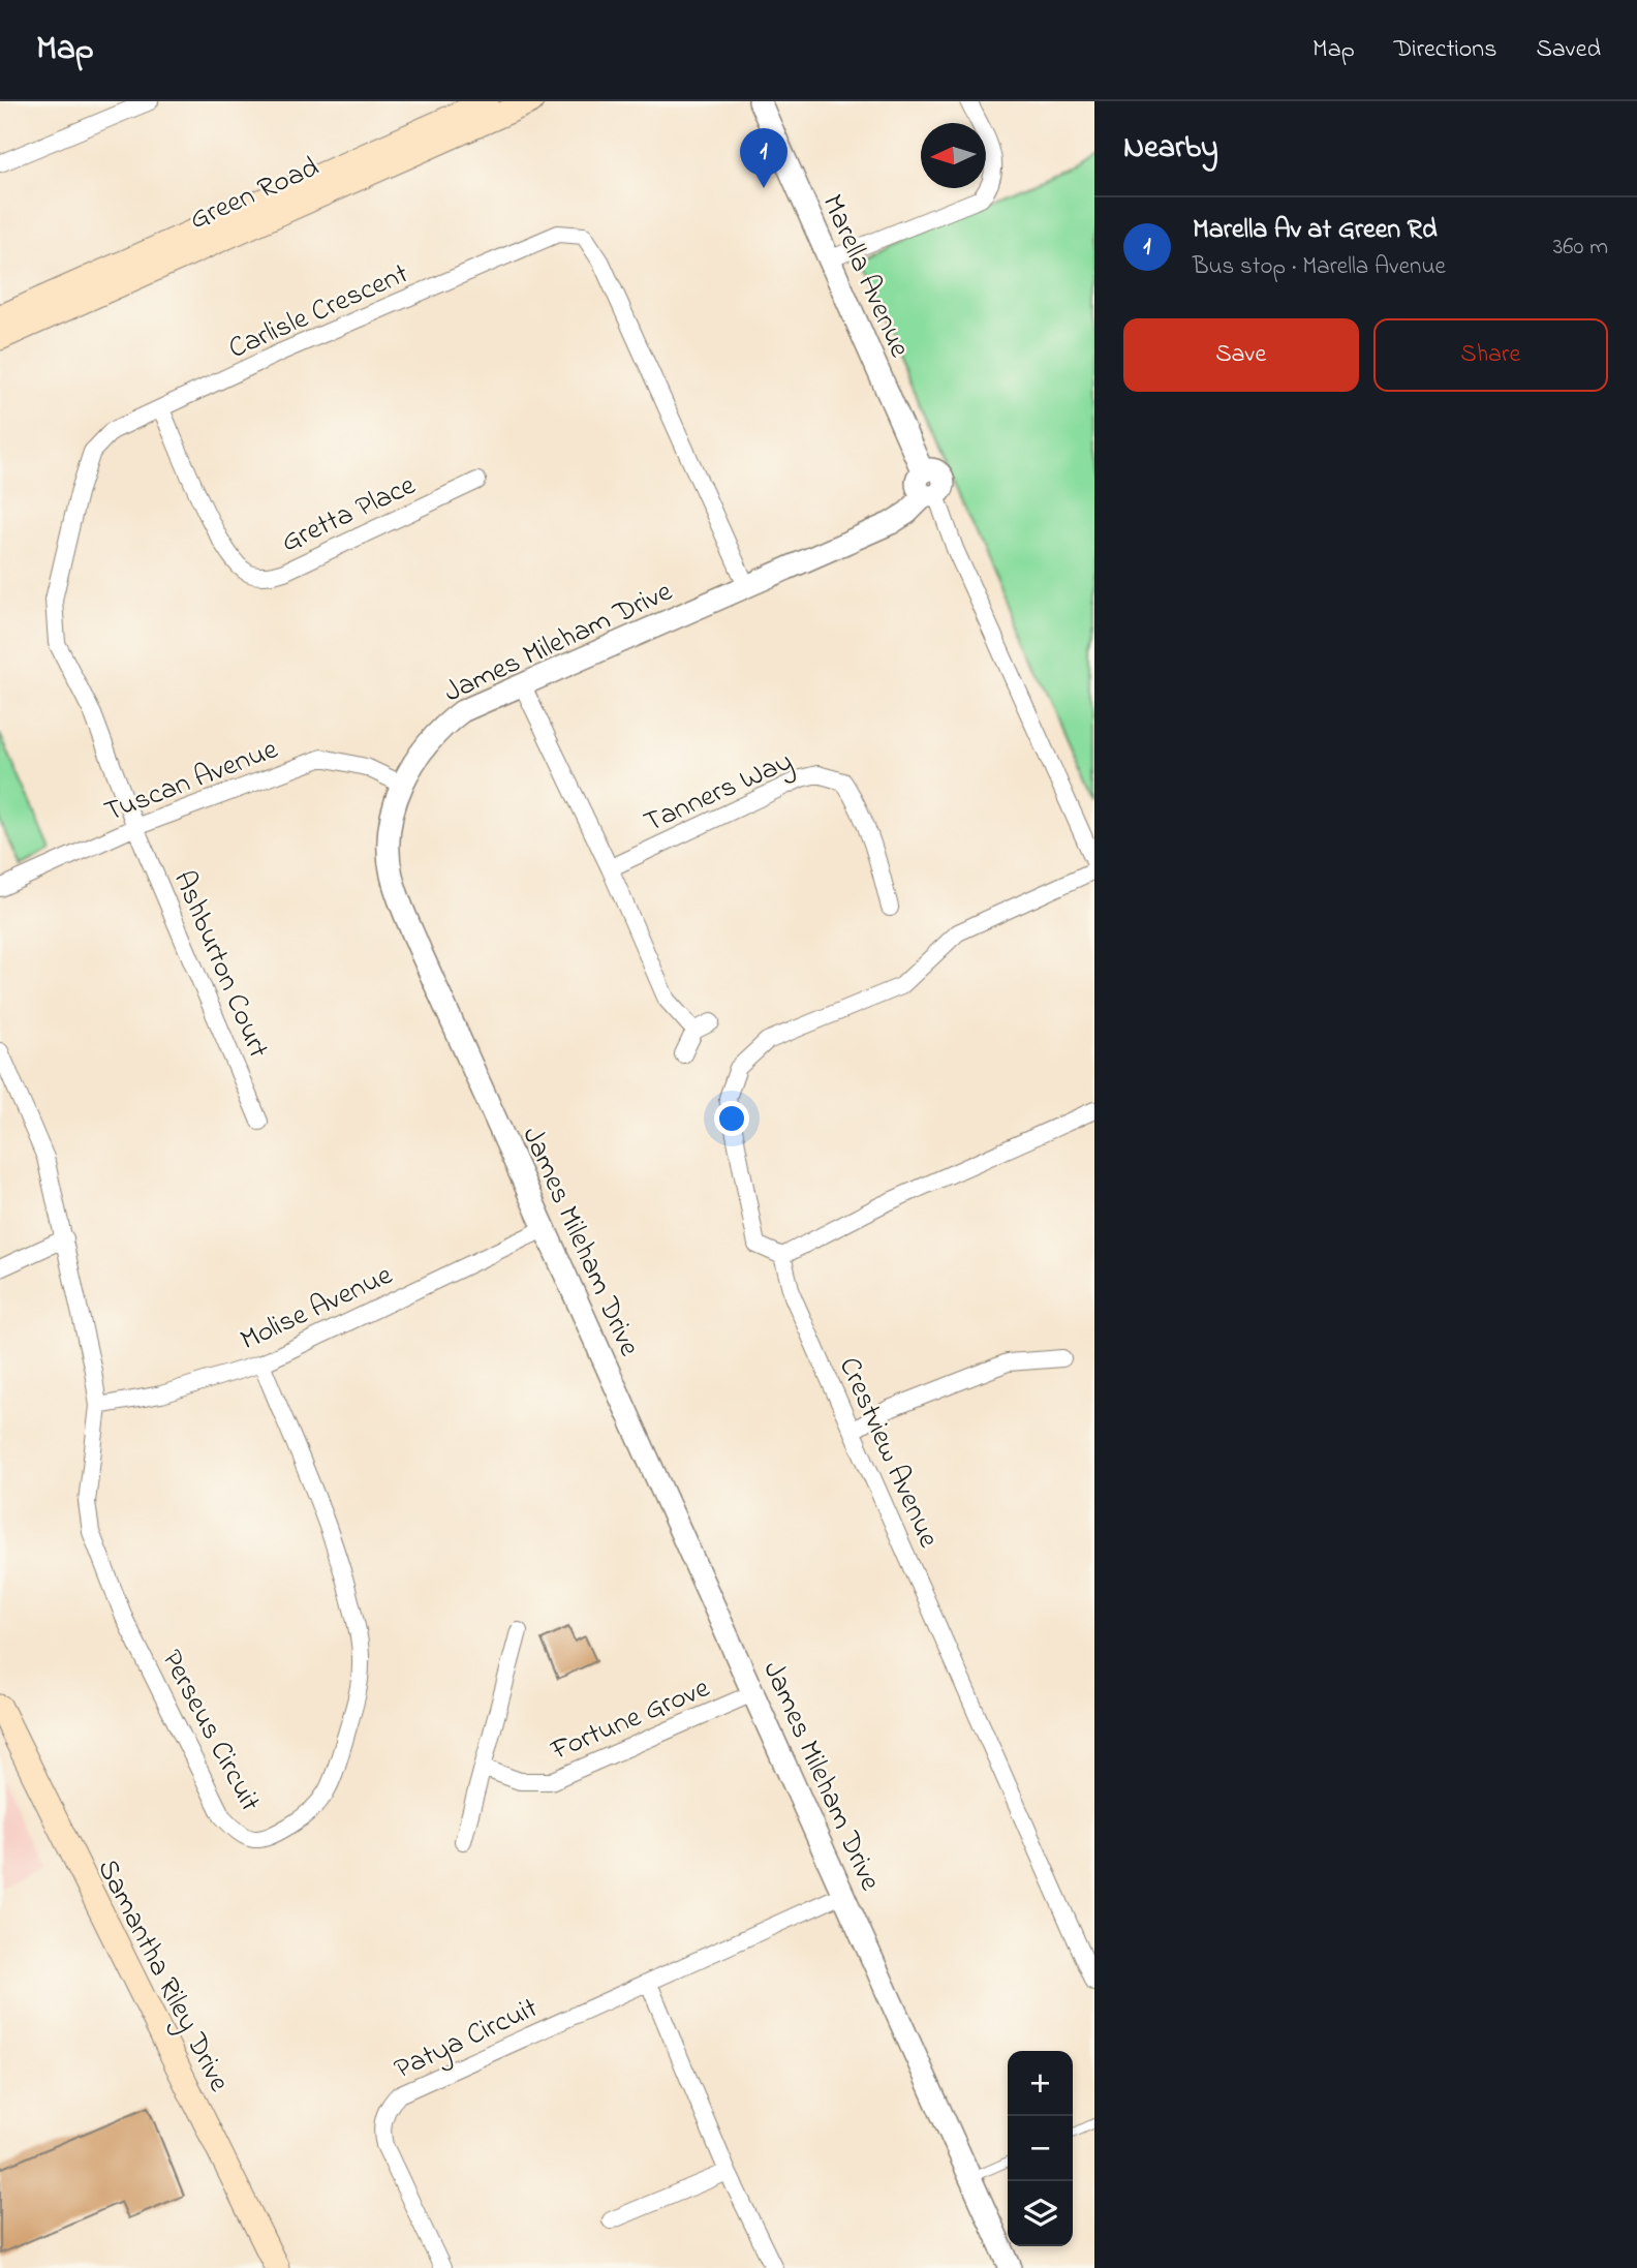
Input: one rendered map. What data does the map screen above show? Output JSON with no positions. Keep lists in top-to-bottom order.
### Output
{
  "streets": {
    "main road": ["Green Road", "Samantha Riley Drive"],
    "street": [
      "Marella Avenue",
      "Carlisle Crescent",
      "Gretta Place",
      "James Mileham Drive",
      "Tuscan Avenue",
      "Tanners Way",
      "Ashburton Court",
      "Molise Avenue",
      "Crestview Avenue",
      "Fortune Grove",
      "Perseus Circuit",
      "Patya Circuit"
    ]
  },
  "crossings": [
    ["Marella Avenue", "James Mileham Drive"],
    ["Carlisle Crescent", "Gretta Place"],
    ["Carlisle Crescent", "James Mileham Drive"],
    ["Carlisle Crescent", "Tuscan Avenue"],
    ["Carlisle Crescent", "Ashburton Court"],
    ["James Mileham Drive", "Tuscan Avenue"],
    ["James Mileham Drive", "Molise Avenue"],
    ["James Mileham Drive", "Fortune Grove"],
    ["James Mileham Drive", "Patya Circuit"],
    ["Tuscan Avenue", "Ashburton Court"],
    ["Molise Avenue", "Perseus Circuit"]
  ],
  "north": "left",
  "page": {
    "header": "Map",
    "nav": ["Map", "Directions", "Saved"],
    "heading": "Nearby",
    "pins": "1",
    "list": [
      {
        "mark": "1",
        "name": "Marella Av at Green Rd",
        "note": "Bus stop · Marella Avenue",
        "value": "360 m"
      }
    ],
    "buttons": ["Save", "Share"],
    "map_buttons": ["+", "−"]
  }
}
